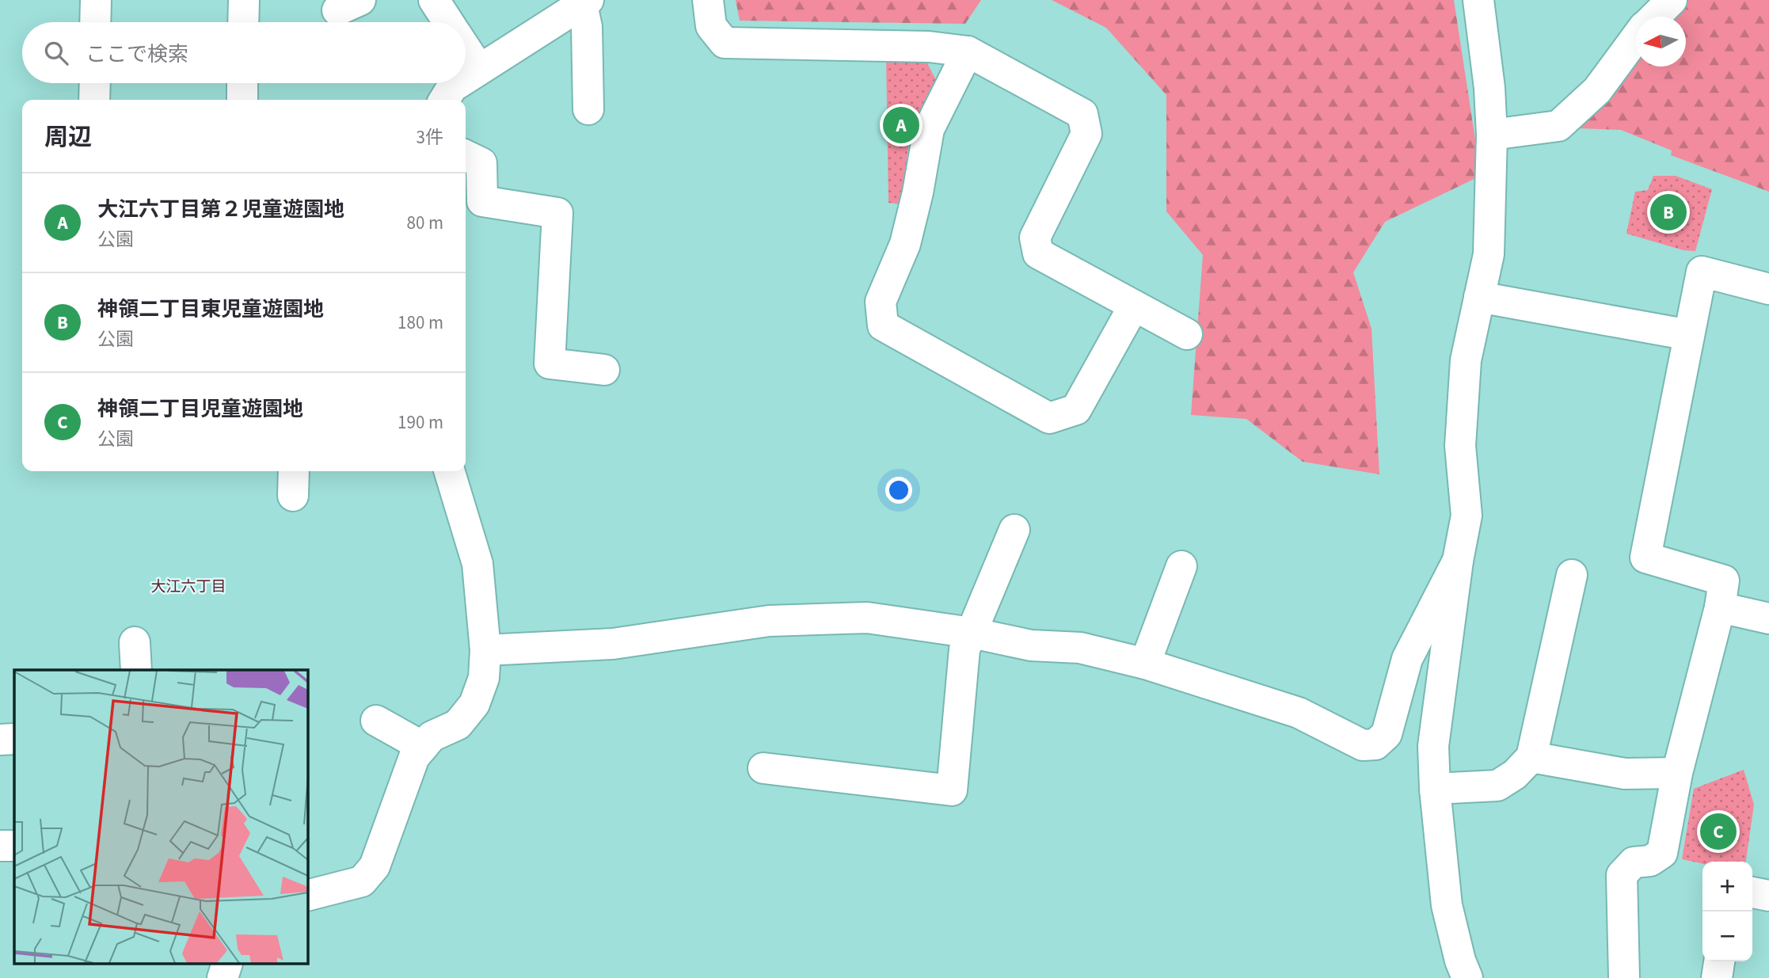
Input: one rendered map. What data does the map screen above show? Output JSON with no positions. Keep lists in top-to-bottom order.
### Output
{
  "districts": ["大江六丁目"],
  "north": "left",
  "page": {
    "search": "ここで検索",
    "heading": ["周辺", "3件"],
    "pins": ["A", "B", "C"],
    "list": [
      {
        "mark": "A",
        "name": "大江六丁目第２児童遊園地",
        "note": "公園",
        "value": "80 m"
      },
      {
        "mark": "B",
        "name": "神領二丁目東児童遊園地",
        "note": "公園",
        "value": "180 m"
      },
      {
        "mark": "C",
        "name": "神領二丁目児童遊園地",
        "note": "公園",
        "value": "190 m"
      }
    ],
    "map_buttons": ["+", "−"]
  }
}
